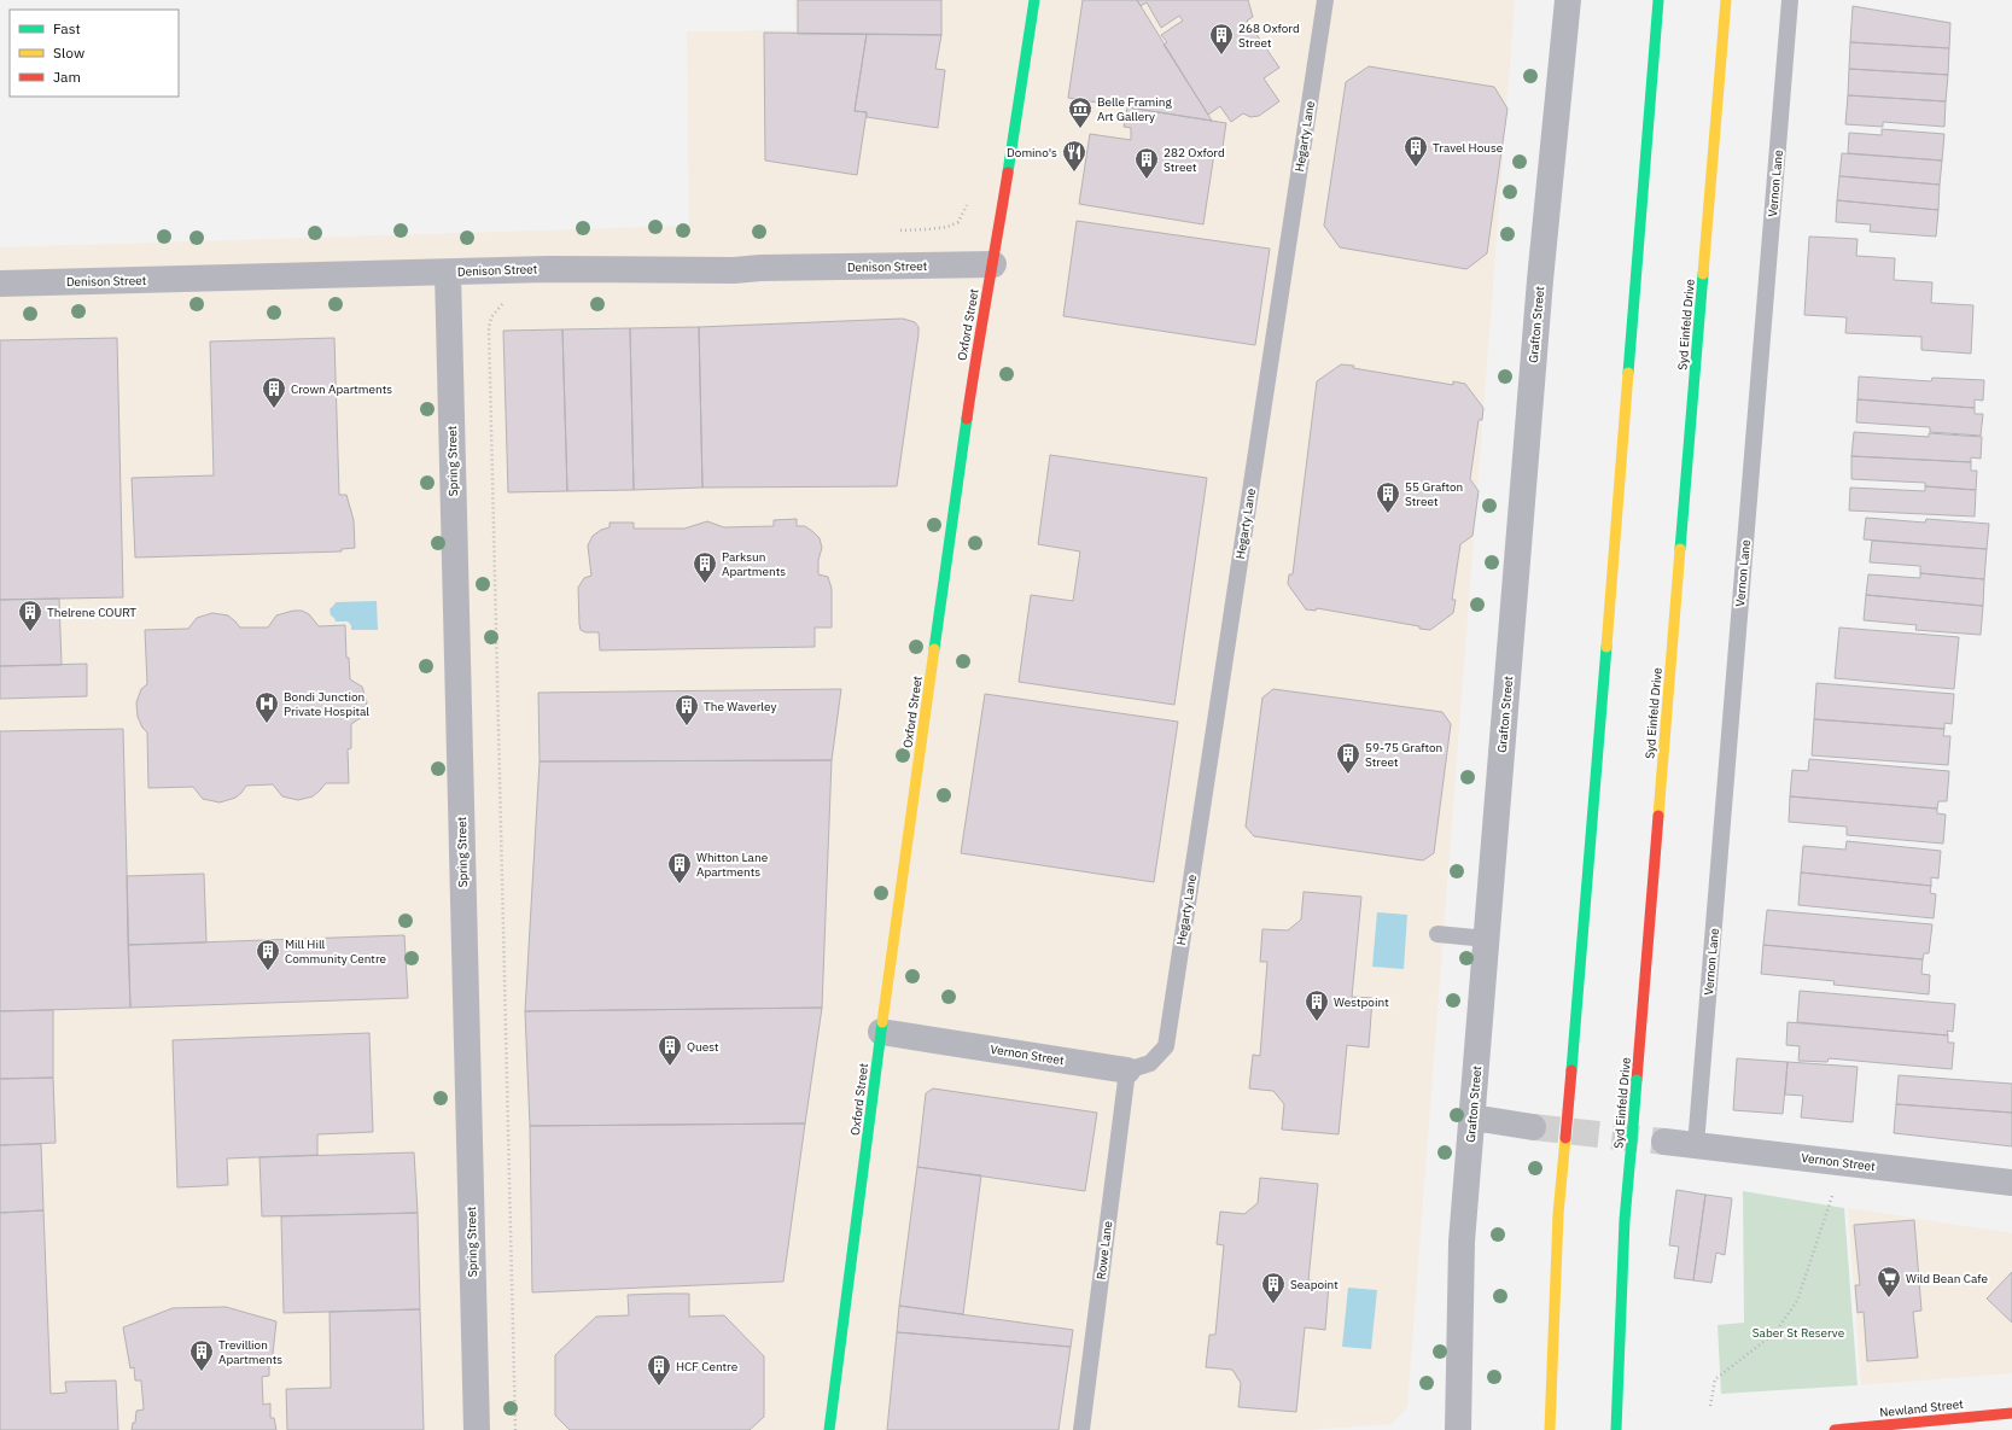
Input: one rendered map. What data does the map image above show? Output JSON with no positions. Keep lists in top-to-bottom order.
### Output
{
  "streets": {
    "main road": ["Oxford Street", "Syd Einfeld Drive", "Newland Street"],
    "street": [
      "Denison Street",
      "Grafton Street",
      "Spring Street",
      "Vernon Street"
    ],
    "lane": ["Hegarty Lane", "Vernon Lane", "Rowe Lane"]
  },
  "crossings": [
    ["Hegarty Lane", "Vernon Street"],
    ["Vernon Lane", "Vernon Street"],
    ["Denison Street", "Oxford Street"],
    ["Denison Street", "Spring Street"],
    ["Oxford Street", "Vernon Street"],
    ["Vernon Street", "Rowe Lane"]
  ],
  "parks": ["Saber St Reserve"],
  "places": {
    "building": [
      "268 Oxford Street",
      "Travel House",
      "282 Oxford Street",
      "Crown Apartments",
      "55 Grafton Street",
      "Parksun Apartments",
      "Thelrene COURT",
      "The Waverley",
      "59-75 Grafton Street",
      "Whitton Lane Apartments",
      "Mill Hill Community Centre",
      "Westpoint",
      "Quest",
      "Seapoint",
      "Trevillion Apartments",
      "HCF Centre"
    ],
    "museum": ["Belle Framing Art Gallery"],
    "restaurant": ["Domino's"],
    "hospital": ["Bondi Junction Private Hospital"],
    "supermarket": ["Wild Bean Cafe"]
  },
  "legend": ["Fast", "Slow", "Jam"]
}
